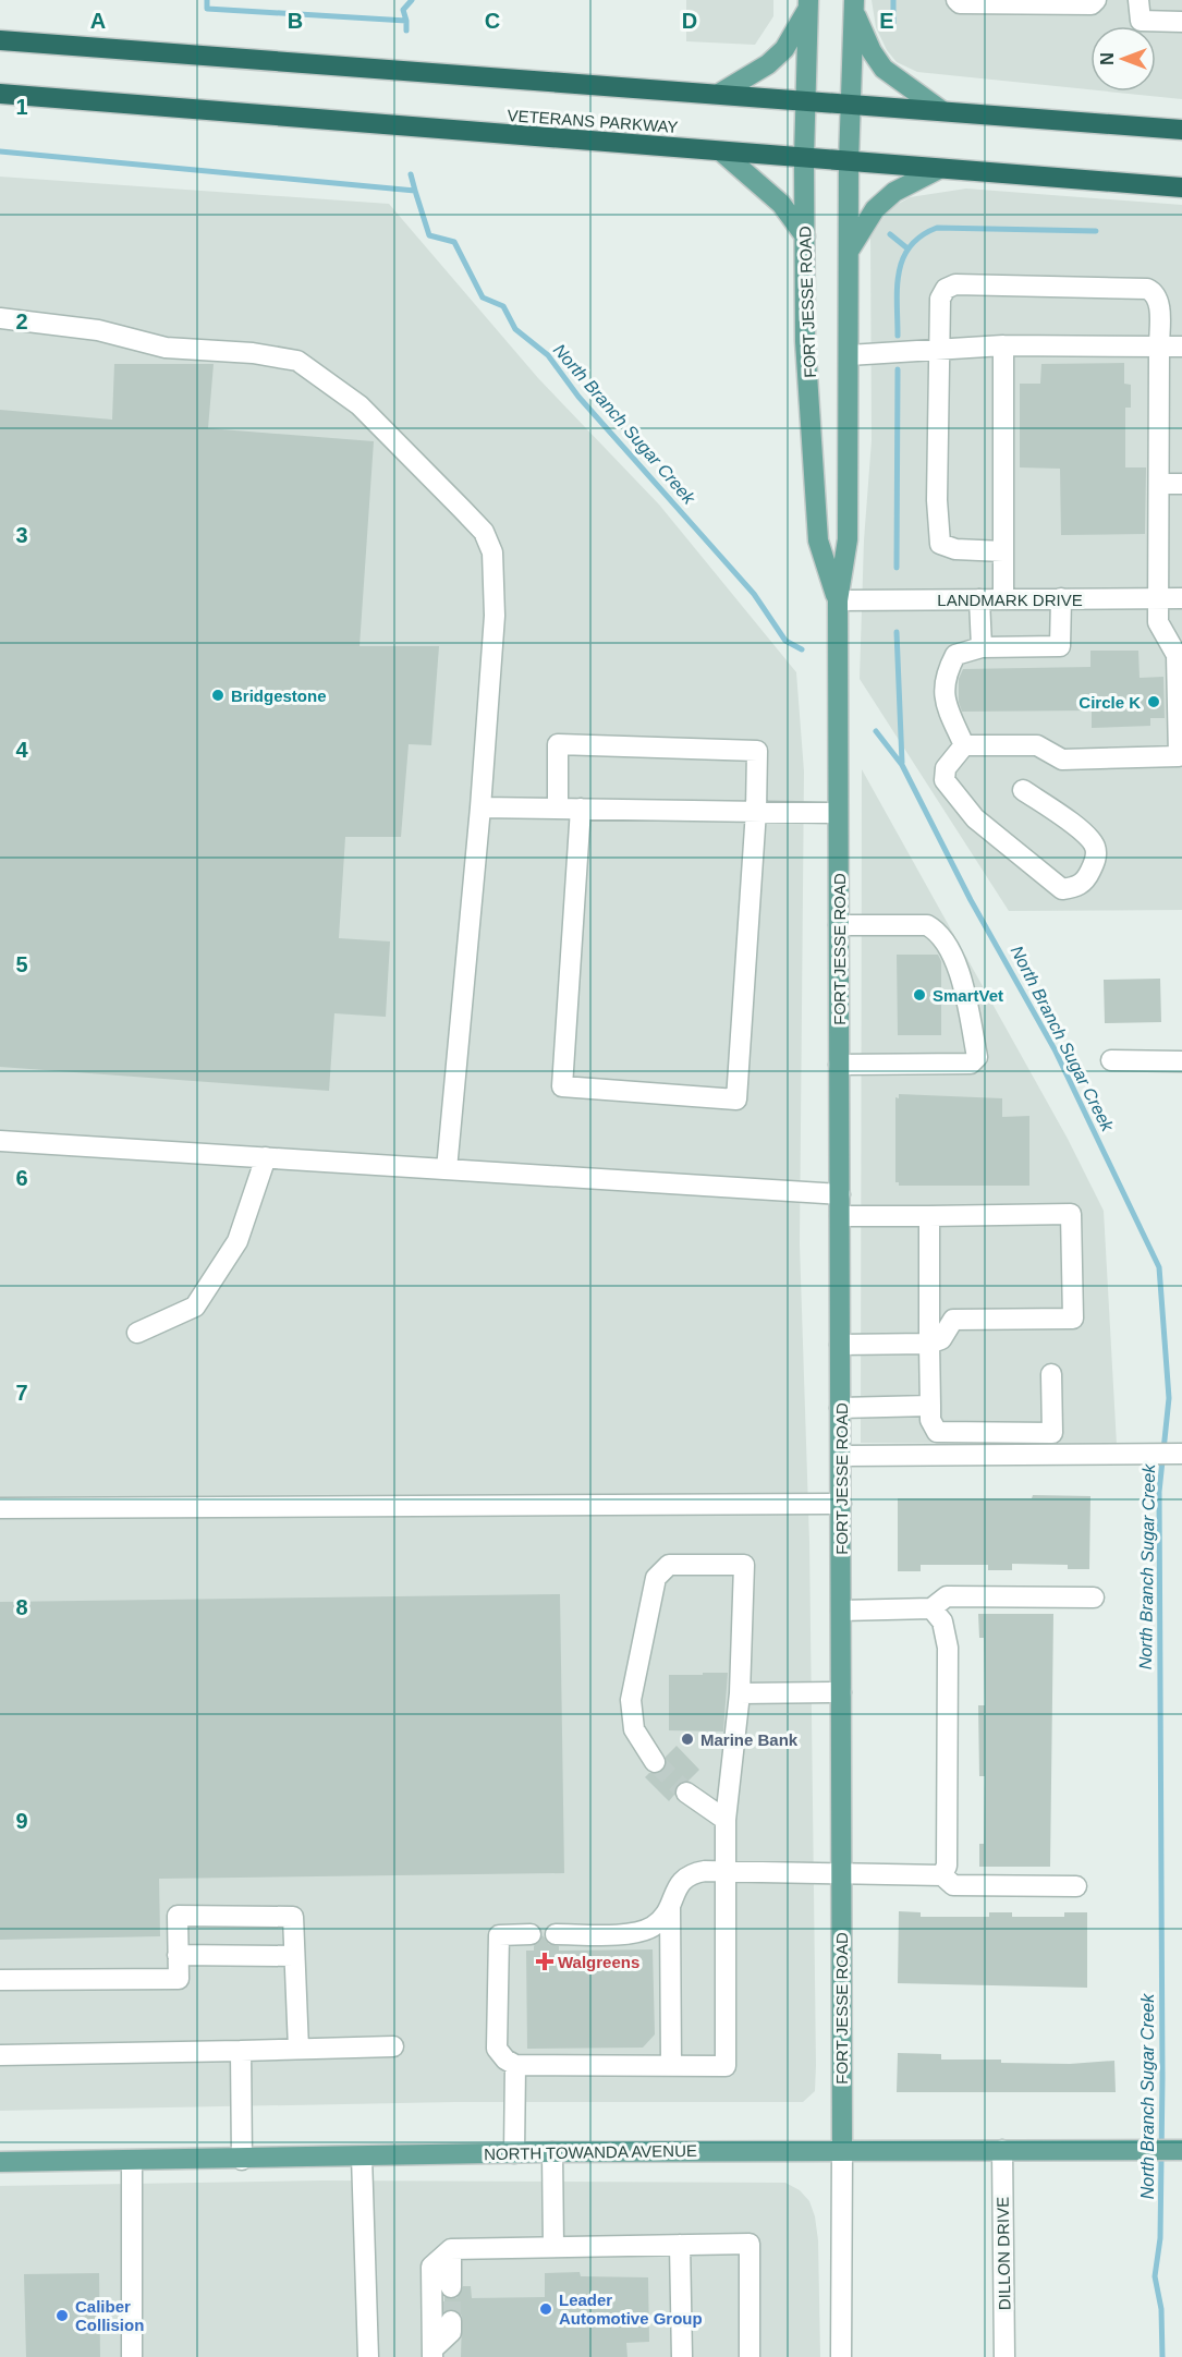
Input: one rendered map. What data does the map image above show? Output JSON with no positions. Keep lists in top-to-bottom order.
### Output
{
  "streets": {
    "highway": ["VETERANS PARKWAY"],
    "main road": ["FORT JESSE ROAD", "NORTH TOWANDA AVENUE"],
    "street": ["LANDMARK DRIVE", "DILLON DRIVE"]
  },
  "crossings": [
    ["VETERANS PARKWAY", "FORT JESSE ROAD"],
    ["FORT JESSE ROAD", "LANDMARK DRIVE"],
    ["FORT JESSE ROAD", "NORTH TOWANDA AVENUE"],
    ["NORTH TOWANDA AVENUE", "DILLON DRIVE"]
  ],
  "water": ["North Branch Sugar Creek"],
  "places": {
    "other": [
      "Bridgestone",
      "Circle K",
      "SmartVet",
      "Marine Bank",
      "Leader Automotive Group",
      "Caliber Collision"
    ],
    "health": ["Walgreens"]
  },
  "north": "left",
  "grid": {
    "columns": [
      "A",
      "B",
      "C",
      "D",
      "E"
    ],
    "rows": [
      "1",
      "2",
      "3",
      "4",
      "5",
      "6",
      "7",
      "8",
      "9"
    ]
  }
}
